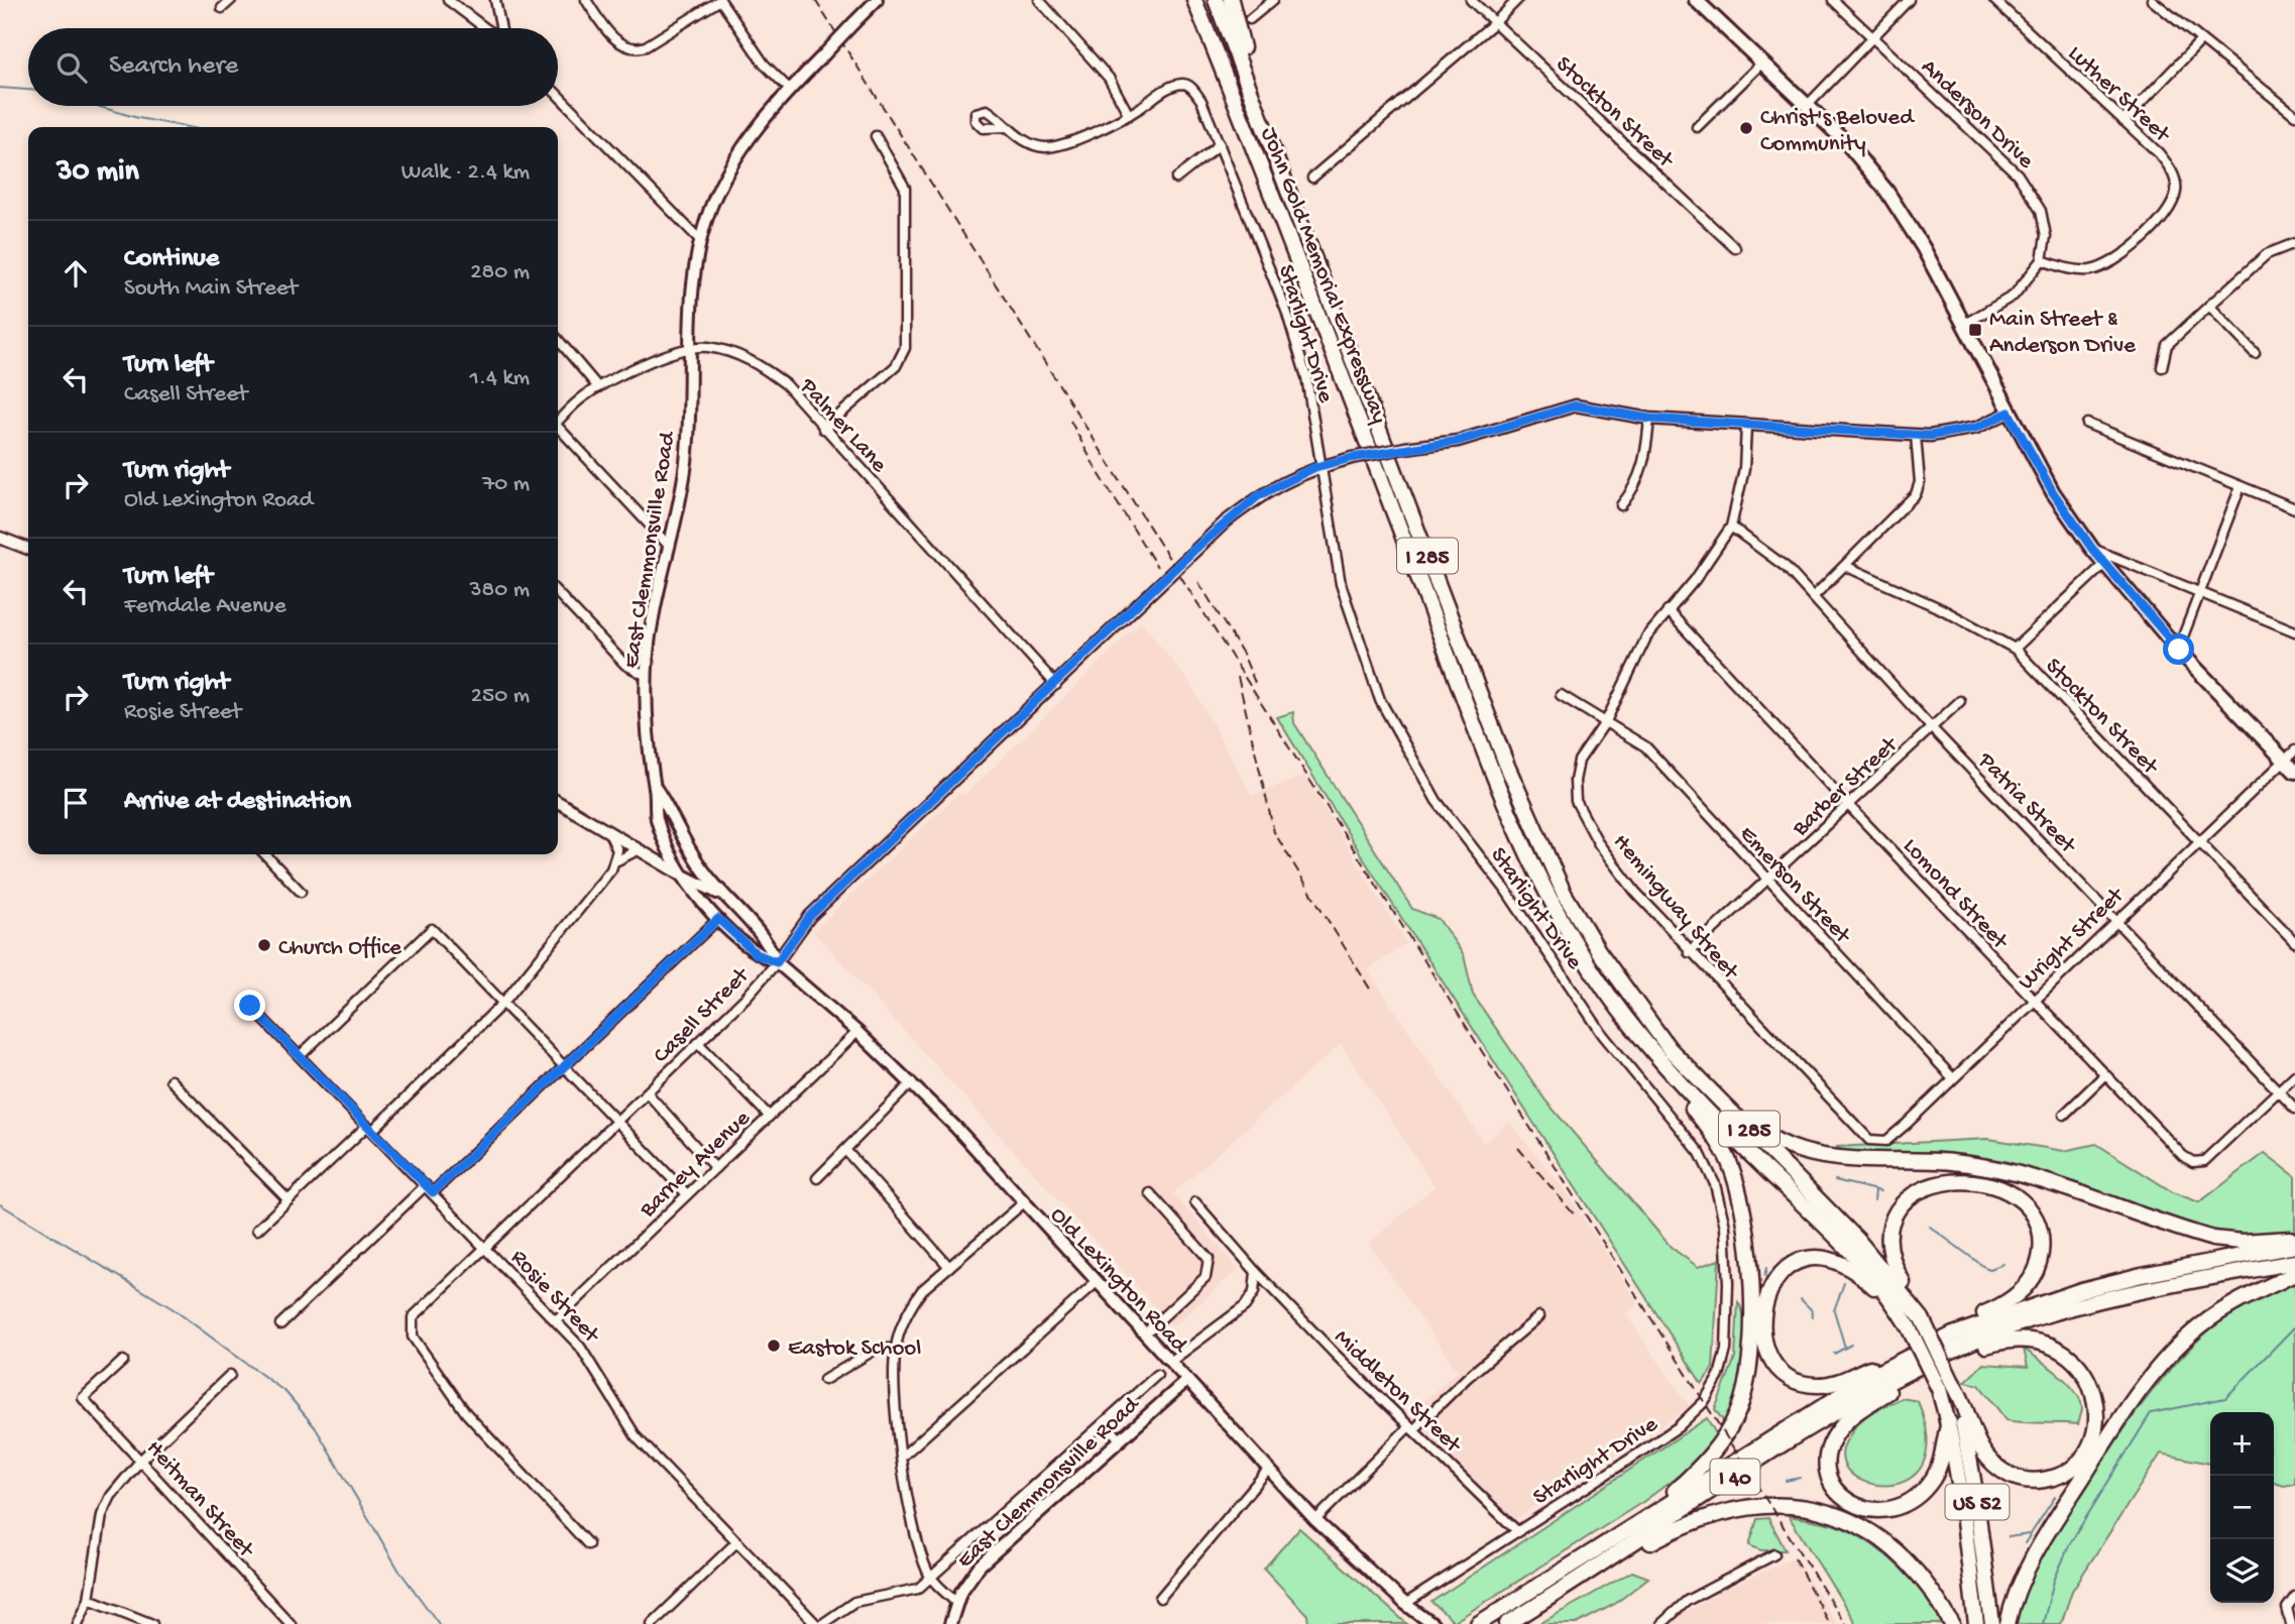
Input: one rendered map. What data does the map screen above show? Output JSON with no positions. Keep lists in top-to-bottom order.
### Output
{
  "streets": {
    "highway": [
      "John Gold Memorial Expressway",
      "I 285",
      "I 40",
      "US 52"
    ],
    "main road": ["East Clemmonsville Road", "Old Lexington Road"],
    "street": [
      "Luther Street",
      "Stockton Street",
      "Anderson Drive",
      "Starlight Drive",
      "Palmer Lane",
      "Barber Street",
      "Patria Street",
      "Emerson Street",
      "Lomond Street",
      "Hemingway Street",
      "Wright Street",
      "Casell Street",
      "Barney Avenue",
      "Rosie Street",
      "Middleton Street",
      "Heitman Street"
    ]
  },
  "crossings": [
    ["Luther Street", "Anderson Drive"],
    ["Stockton Street", "Wright Street"],
    ["Starlight Drive", "Casell Street"],
    ["Starlight Drive", "Old Lexington Road"],
    ["Starlight Drive", "Middleton Street"],
    ["Palmer Lane", "East Clemmonsville Road"],
    ["Palmer Lane", "Casell Street"],
    ["East Clemmonsville Road", "Old Lexington Road"],
    ["Barber Street", "Patria Street"],
    ["Barber Street", "Emerson Street"],
    ["Barber Street", "Lomond Street"],
    ["Barber Street", "Hemingway Street"],
    ["Patria Street", "Lomond Street"],
    ["Patria Street", "Hemingway Street"],
    ["Patria Street", "Wright Street"],
    ["Emerson Street", "Hemingway Street"],
    ["Emerson Street", "Wright Street"],
    ["Lomond Street", "Hemingway Street"],
    ["Lomond Street", "Wright Street"],
    ["Hemingway Street", "Wright Street"],
    ["Hemingway Street", "Casell Street"],
    ["Casell Street", "Old Lexington Road"],
    ["Casell Street", "Rosie Street"],
    ["Barney Avenue", "Old Lexington Road"],
    ["Barney Avenue", "Rosie Street"]
  ],
  "places": {
    "other": ["Christ's Beloved Community", "Church Office", "Eastok School"],
    "transit": ["Main Street & Anderson Drive"]
  },
  "page": {
    "search": "Search here",
    "heading": ["30 min", "Walk · 2.4 km"],
    "list": [
      ["Continue", "South Main Street", "280 m"],
      ["Turn left", "Casell Street", "1.4 km"],
      ["Turn right", "Old Lexington Road", "70 m"],
      ["Turn left", "Ferndale Avenue", "380 m"],
      ["Turn right", "Rosie Street", "250 m"],
      "Arrive at destination"
    ],
    "map_buttons": ["+", "−"]
  }
}
